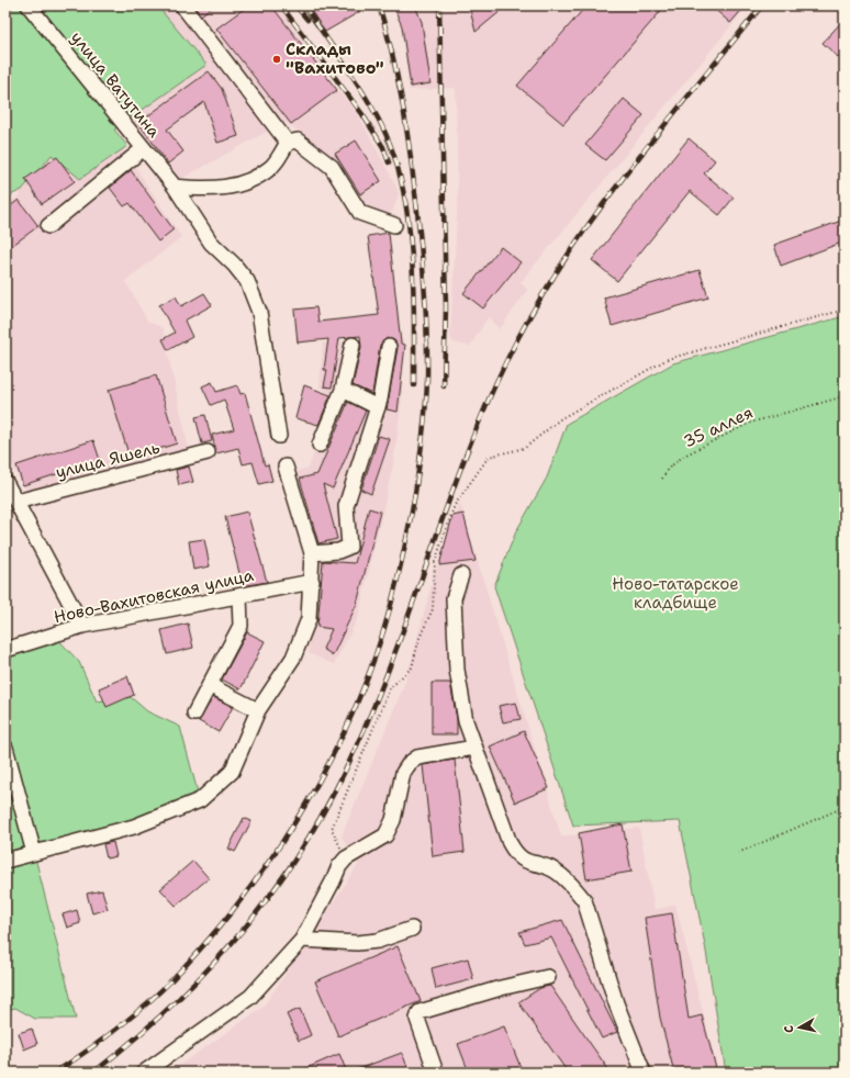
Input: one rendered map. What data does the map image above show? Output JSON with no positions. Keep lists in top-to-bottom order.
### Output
{
  "streets": {
    "street": ["улица Ватутина", "улица Яшель", "Ново-Вахитовская улица"],
    "path": ["35 аллея"]
  },
  "parks": ["Ново-татарское кладбище"],
  "places": ["Склады \"Вахитово\""],
  "north": "left"
}
